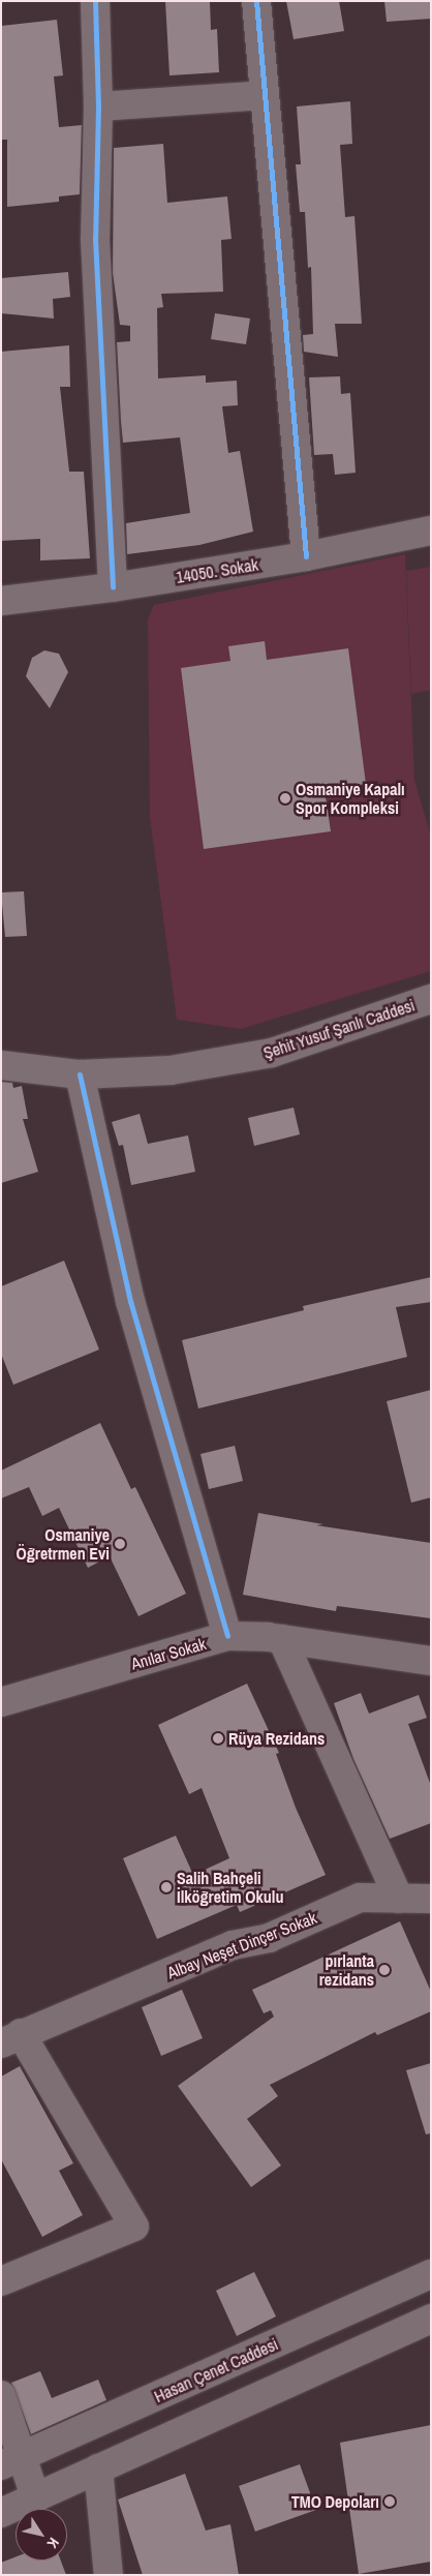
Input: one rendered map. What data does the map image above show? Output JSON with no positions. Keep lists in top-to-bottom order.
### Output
{
  "streets": {
    "street": [
      "14050. Sokak",
      "Şehit Yusuf Şanlı Caddesi",
      "Anılar Sokak",
      "Albay Neşet Dinçer Sokak",
      "Hasan Çenet Caddesi"
    ]
  },
  "places": [
    "Osmaniye Kapalı Spor Kompleksi",
    "Osmaniye Öğretrmen Evi",
    "Rüya Rezidans",
    "Salih Bahçeli İlköğretim Okulu",
    "pırlanta rezidans",
    "TMO Depoları"
  ],
  "north": "bottom right"
}
